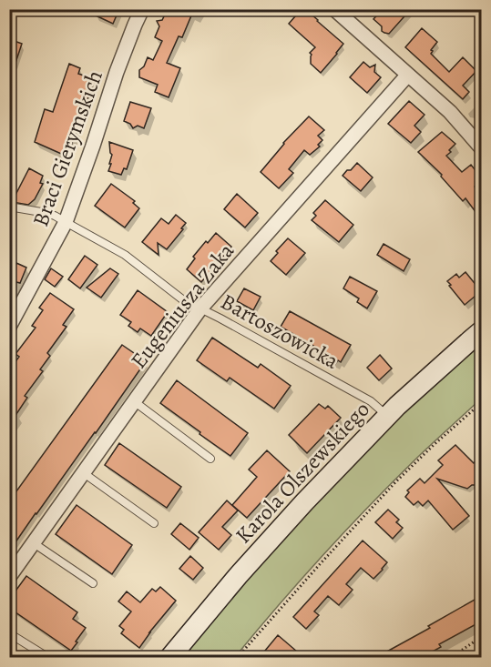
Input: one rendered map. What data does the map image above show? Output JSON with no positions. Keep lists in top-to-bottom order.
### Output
{
  "streets": {
    "street": ["Braci Gierymskich", "Eugeniusza Zaka", "Karola Olszewskiego"],
    "lane": ["Bartoszowicka"]
  },
  "crossings": [
    ["Braci Gierymskich", "Bartoszowicka"],
    ["Eugeniusza Zaka", "Bartoszowicka"],
    ["Bartoszowicka", "Karola Olszewskiego"]
  ]
}
